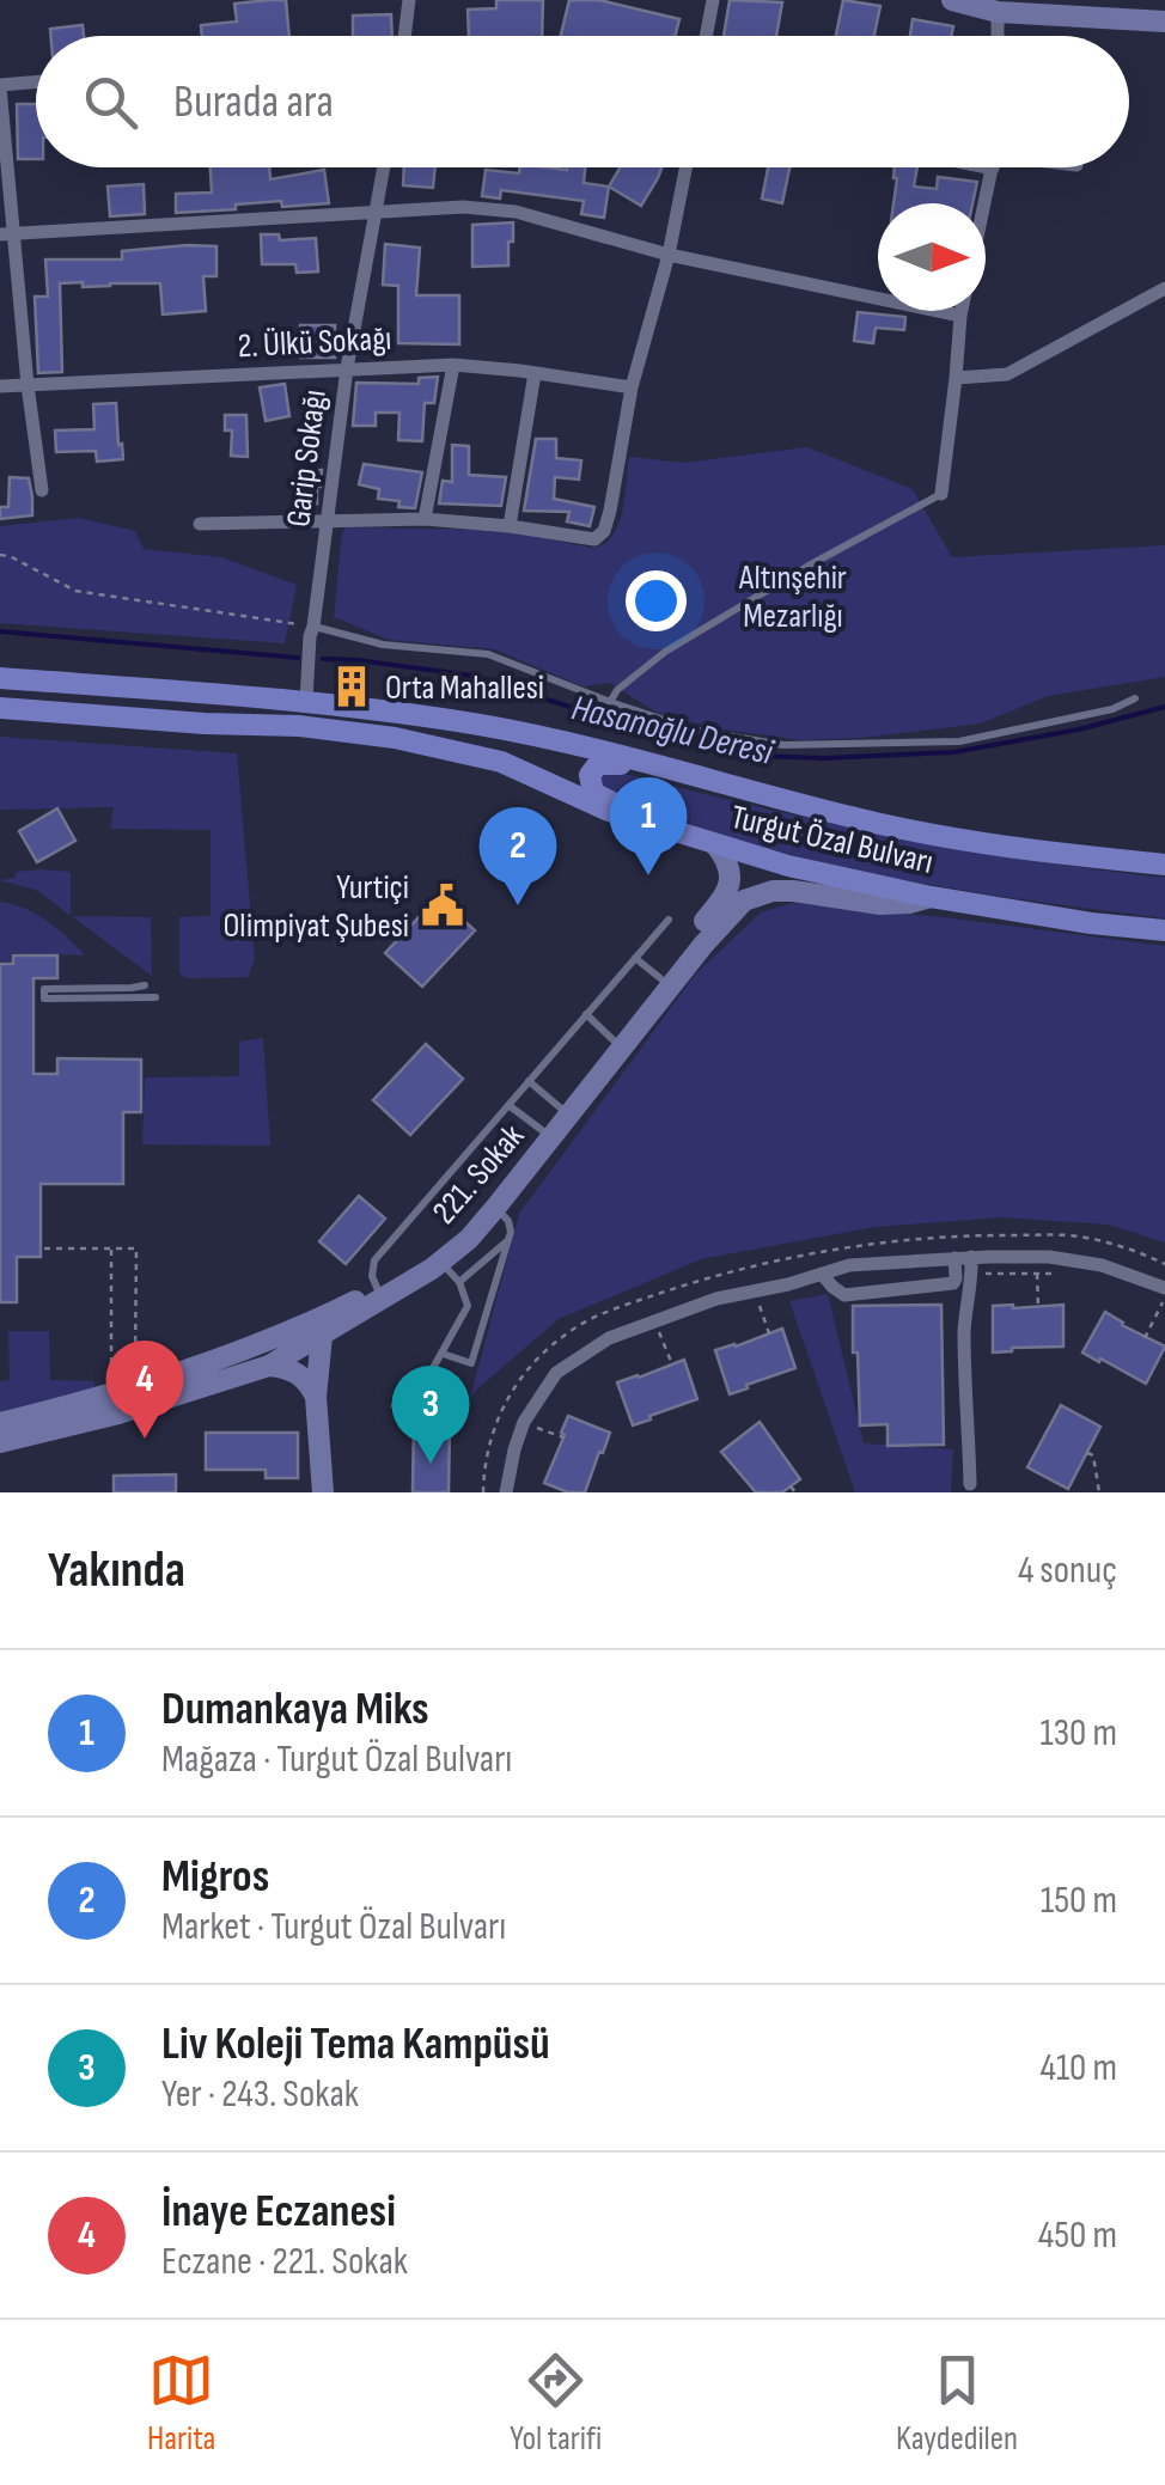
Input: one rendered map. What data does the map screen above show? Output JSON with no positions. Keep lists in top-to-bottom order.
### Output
{
  "streets": {
    "main road": ["Turgut Özal Bulvarı"],
    "street": ["2. Ülkü Sokağı", "Garip Sokağı", "221. Sokak"]
  },
  "crossings": [
    ["2. Ülkü Sokağı", "Garip Sokağı"],
    ["Garip Sokağı", "Turgut Özal Bulvarı"],
    ["Turgut Özal Bulvarı", "221. Sokak"]
  ],
  "water": ["Hasanoğlu Deresi"],
  "parks": ["Altınşehir Mezarlığı"],
  "places": {
    "building": ["Orta Mahallesi"],
    "public building": ["Yurtiçi Olimpiyat Şubesi"]
  },
  "north": "right",
  "page": {
    "search": "Burada ara",
    "pins": [
      "1",
      "2",
      "4",
      "3"
    ],
    "heading": ["Yakında", "4 sonuç"],
    "list": [
      {
        "mark": "1",
        "name": "Dumankaya Miks",
        "note": "Mağaza · Turgut Özal Bulvarı",
        "value": "130 m"
      },
      {
        "mark": "2",
        "name": "Migros",
        "note": "Market · Turgut Özal Bulvarı",
        "value": "150 m"
      },
      {
        "mark": "3",
        "name": "Liv Koleji Tema Kampüsü",
        "note": "Yer · 243. Sokak",
        "value": "410 m"
      },
      {
        "mark": "4",
        "name": "İnaye Eczanesi",
        "note": "Eczane · 221. Sokak",
        "value": "450 m"
      }
    ],
    "nav": ["Harita", "Yol tarifi", "Kaydedilen"]
  }
}
